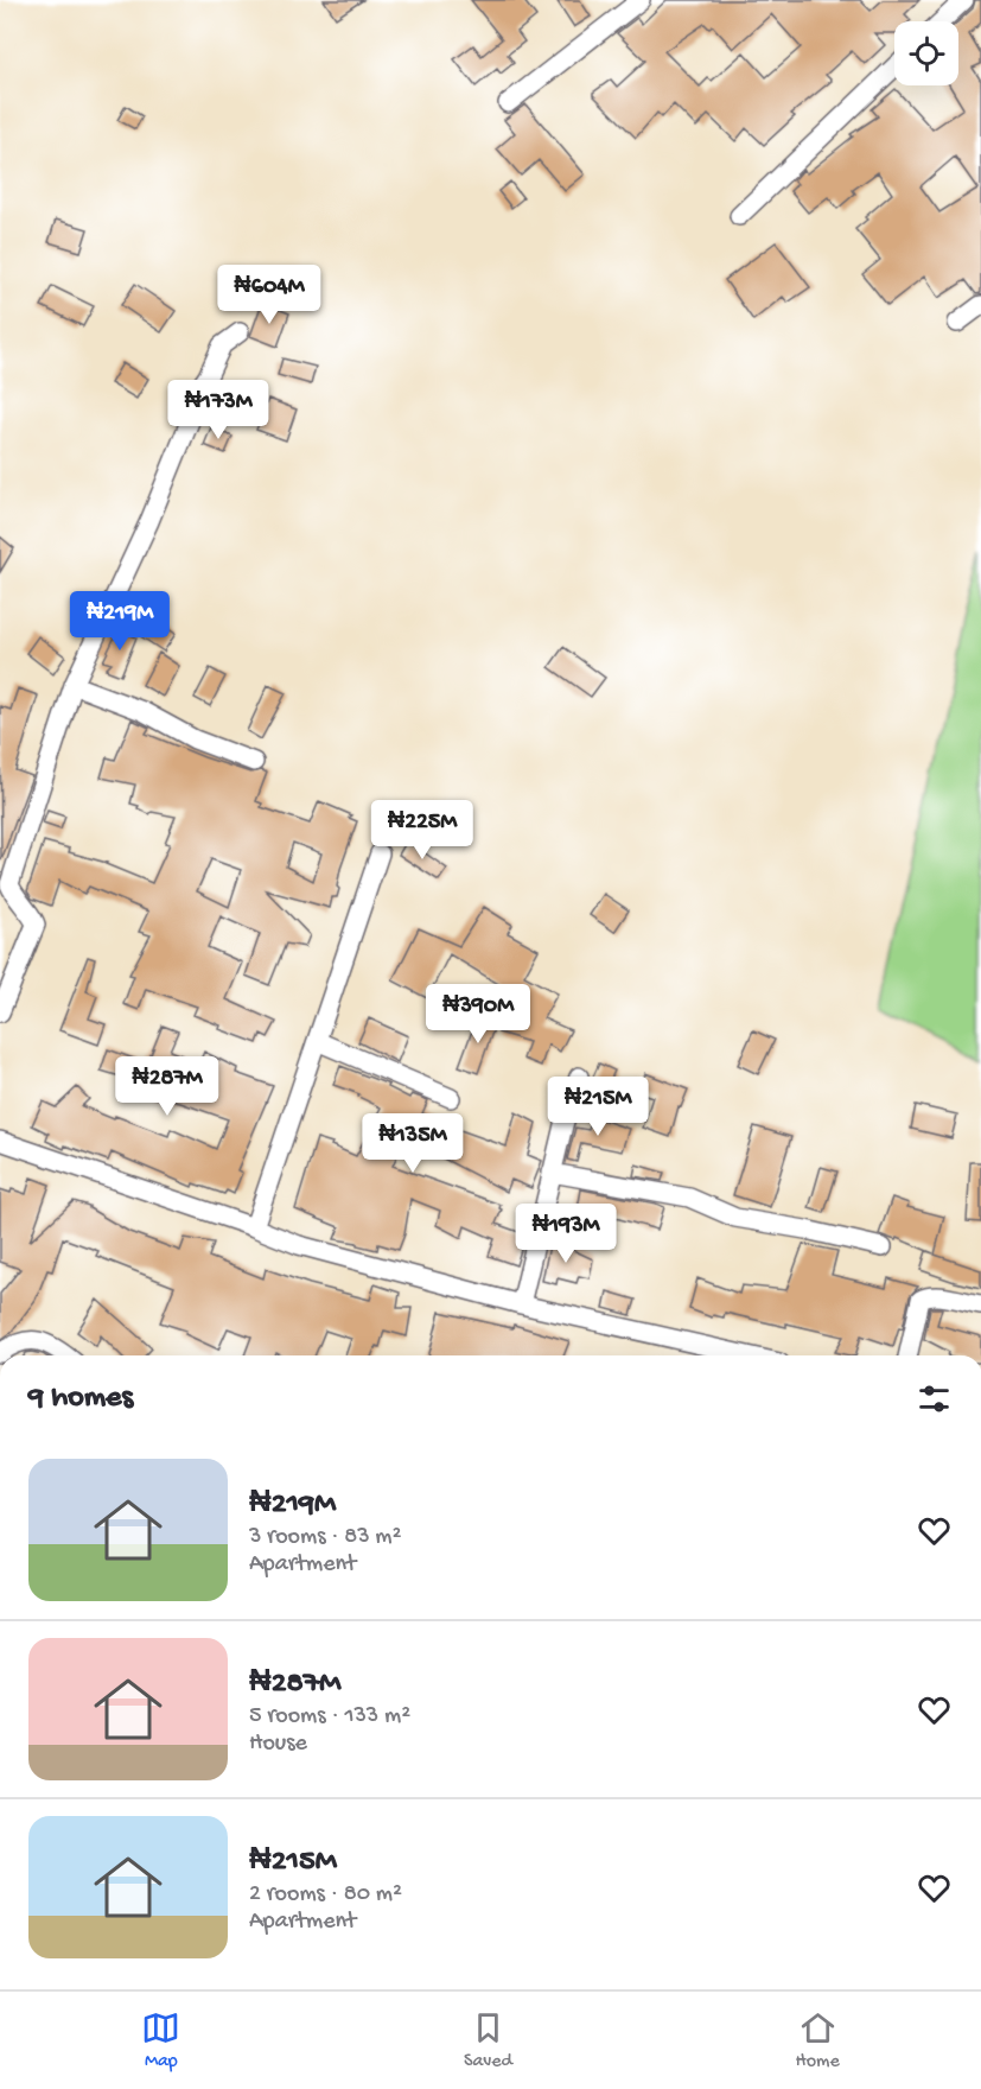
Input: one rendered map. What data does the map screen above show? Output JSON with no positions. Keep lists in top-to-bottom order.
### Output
{
  "page": {
    "price": [
      "₦604M",
      "₦173M",
      "₦219M",
      "₦225M",
      "₦390M",
      "₦287M",
      "₦215M",
      "₦135M",
      "₦193M"
    ],
    "heading": "9 homes",
    "list": [
      {
        "name": "₦219M",
        "note": "3 rooms · 83 m² · Apartment"
      },
      {
        "name": "₦287M",
        "note": "5 rooms · 133 m² · House"
      },
      {
        "name": "₦215M",
        "note": "2 rooms · 80 m² · Apartment"
      }
    ],
    "tabs": ["Map", "Saved", "Home"]
  }
}
